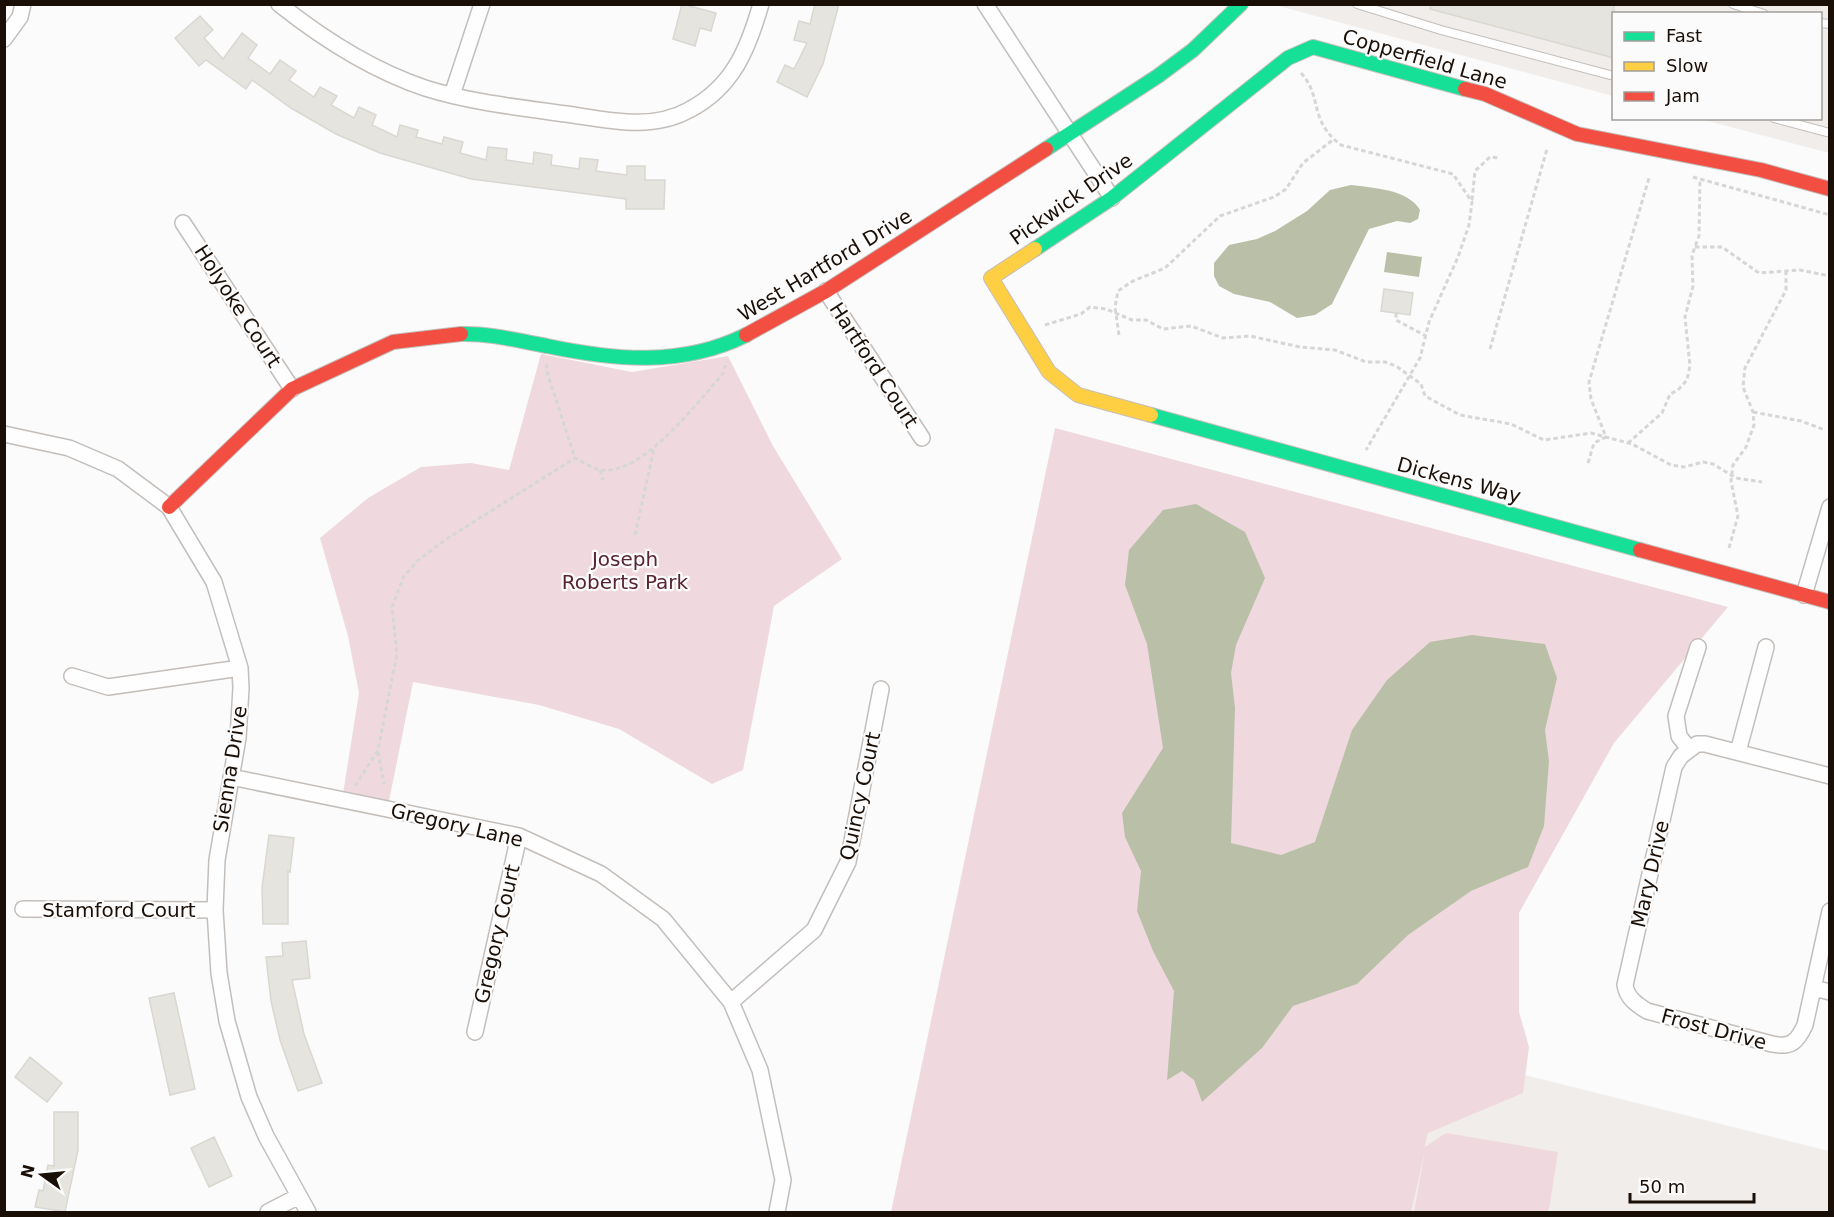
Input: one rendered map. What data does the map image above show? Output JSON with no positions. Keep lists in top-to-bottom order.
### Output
{
  "streets": {
    "street": [
      "Copperfield Lane",
      "Pickwick Drive",
      "West Hartford Drive",
      "Holyoke Court",
      "Hartford Court",
      "Dickens Way",
      "Sienna Drive",
      "Quincy Court",
      "Gregory Lane",
      "Mary Drive",
      "Stamford Court",
      "Gregory Court",
      "Frost Drive"
    ]
  },
  "crossings": [
    ["Copperfield Lane", "Pickwick Drive"],
    ["Pickwick Drive", "Dickens Way"],
    ["West Hartford Drive", "Holyoke Court"],
    ["West Hartford Drive", "Hartford Court"],
    ["West Hartford Drive", "Sienna Drive"],
    ["Sienna Drive", "Gregory Lane"],
    ["Sienna Drive", "Stamford Court"],
    ["Quincy Court", "Gregory Lane"],
    ["Gregory Lane", "Gregory Court"],
    ["Mary Drive", "Frost Drive"]
  ],
  "parks": ["Joseph Roberts Park"],
  "legend": ["Fast", "Slow", "Jam"],
  "scale_bar": "50 m",
  "north": "left"
}
